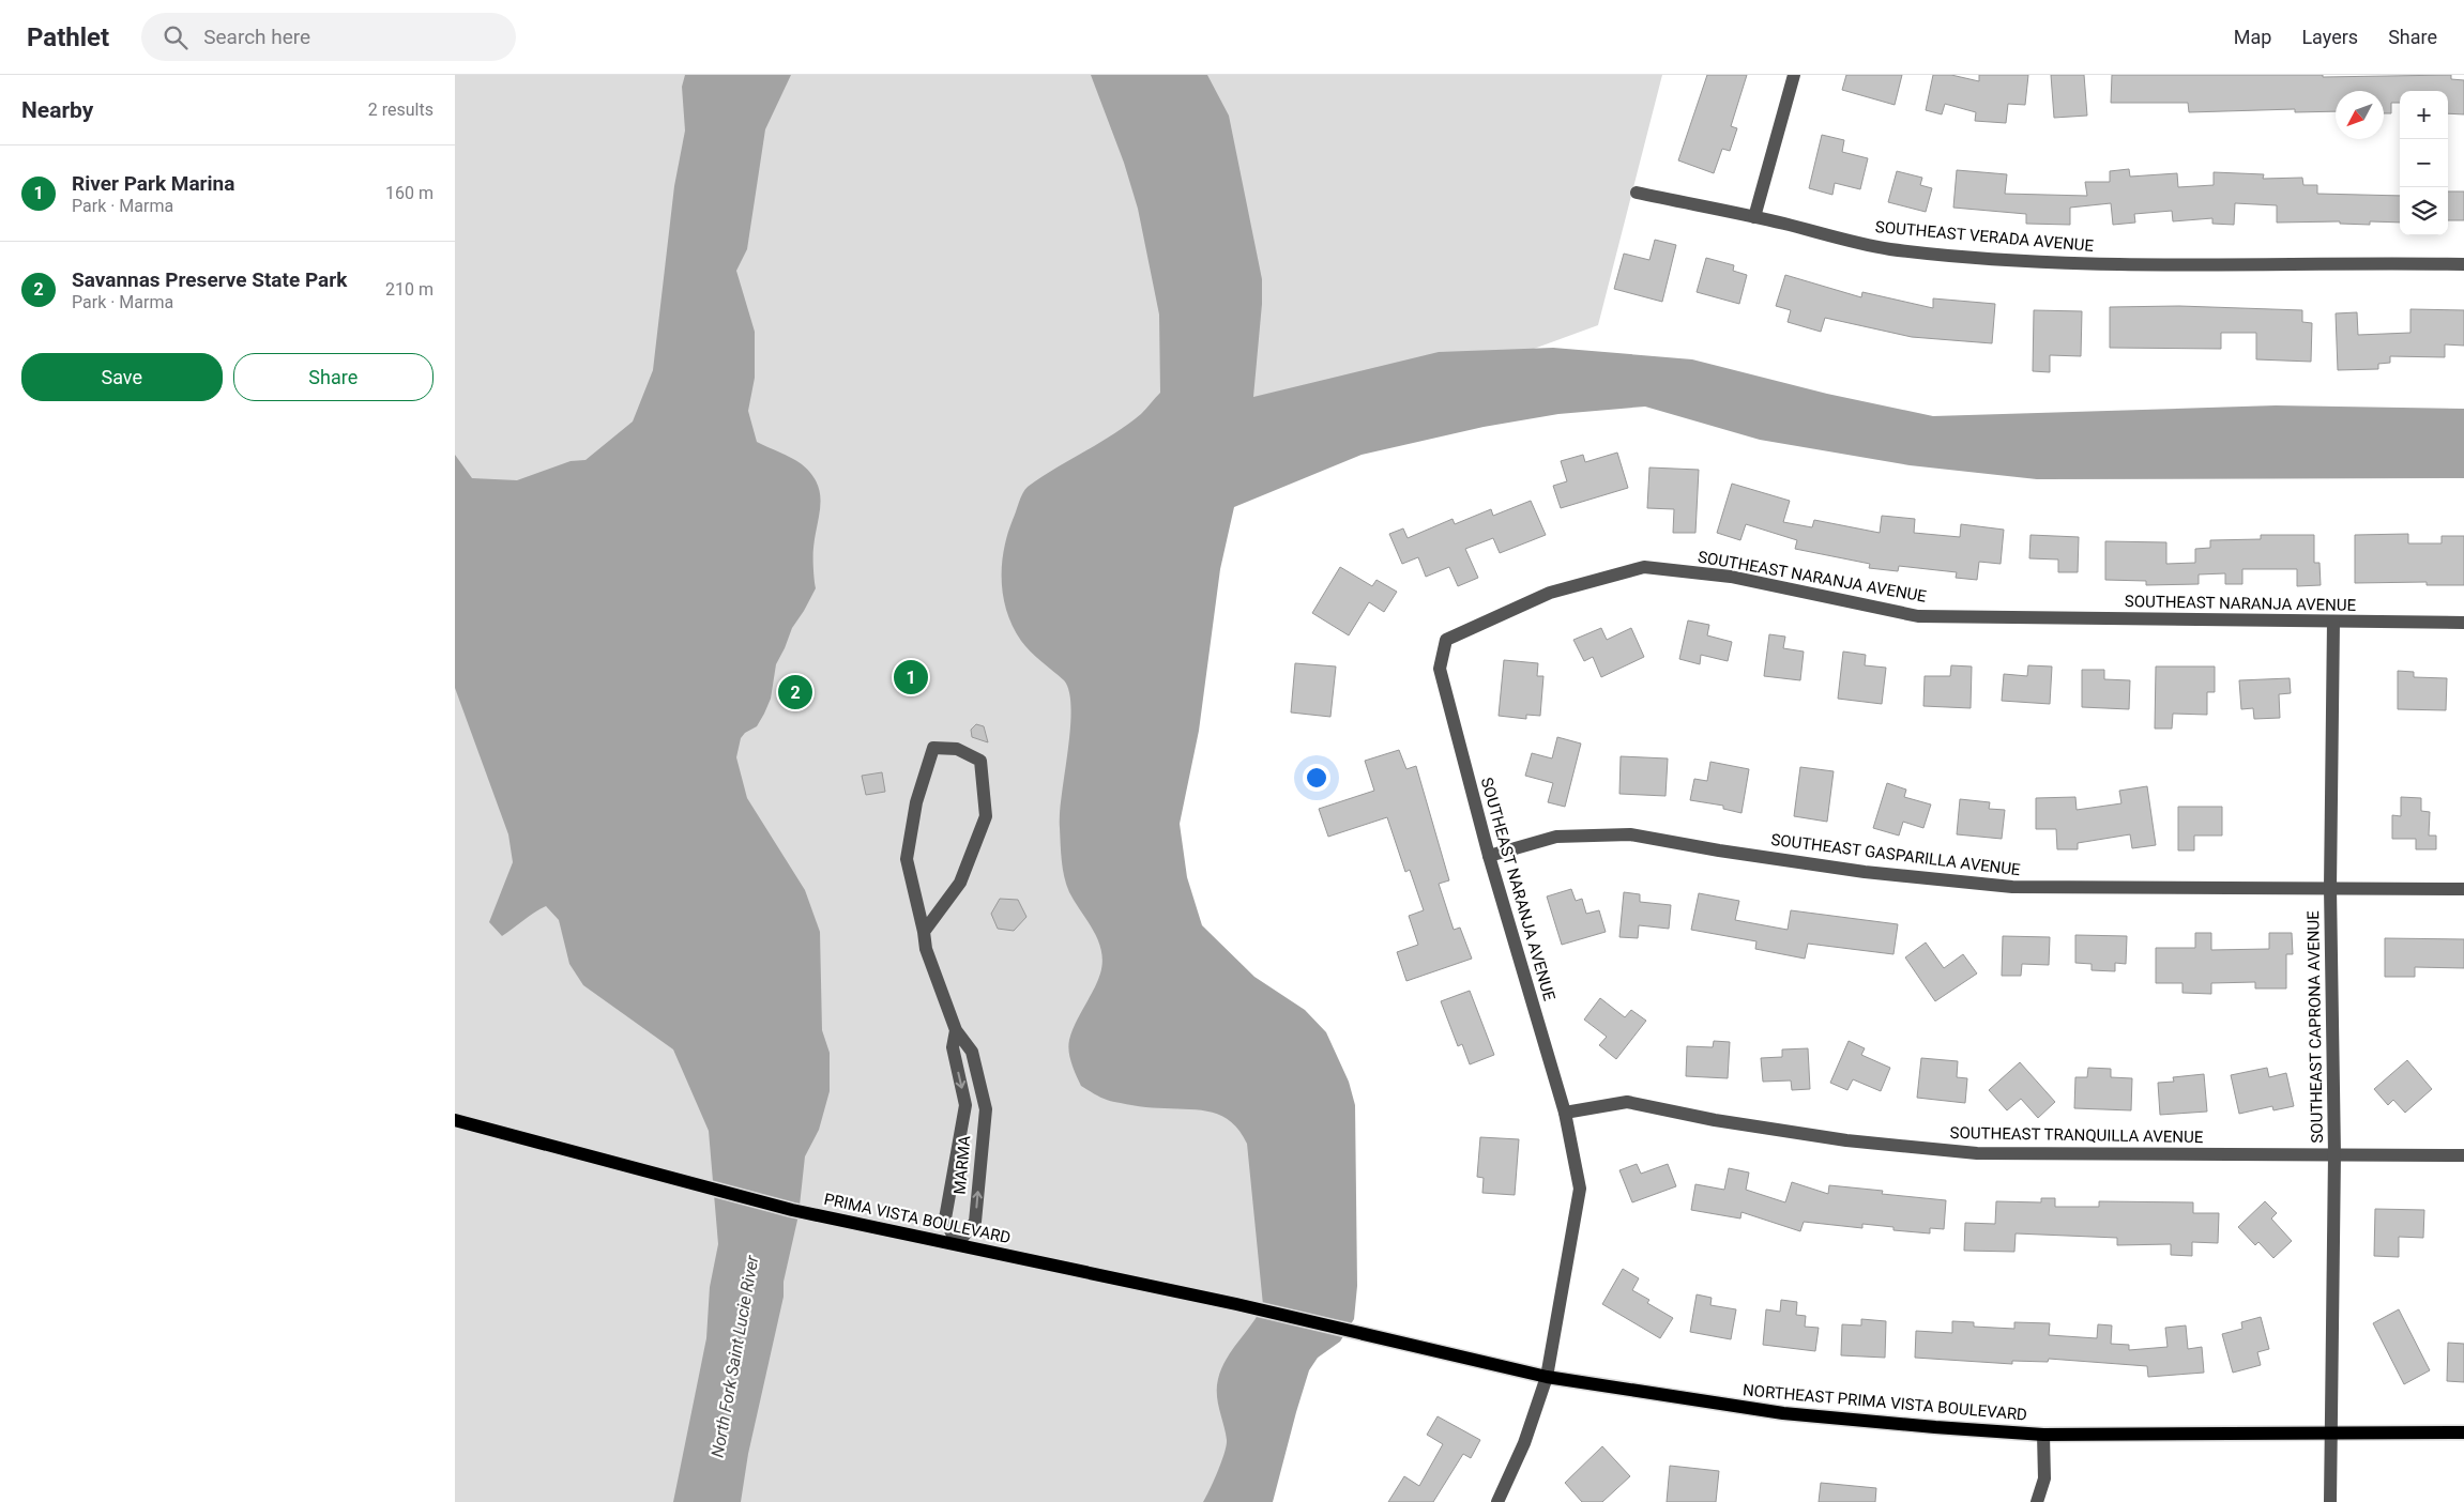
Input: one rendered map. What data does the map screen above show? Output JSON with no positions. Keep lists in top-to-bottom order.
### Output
{
  "streets": {
    "main road": ["PRIMA VISTA BOULEVARD", "NORTHEAST PRIMA VISTA BOULEVARD"],
    "street": [
      "SOUTHEAST VERADA AVENUE",
      "SOUTHEAST NARANJA AVENUE",
      "SOUTHEAST GASPARILLA AVENUE",
      "SOUTHEAST CAPRONA AVENUE",
      "SOUTHEAST TRANQUILLA AVENUE",
      "MARMA"
    ]
  },
  "crossings": [
    ["SOUTHEAST NARANJA AVENUE", "SOUTHEAST GASPARILLA AVENUE"],
    ["SOUTHEAST NARANJA AVENUE", "SOUTHEAST CAPRONA AVENUE"],
    ["SOUTHEAST NARANJA AVENUE", "SOUTHEAST TRANQUILLA AVENUE"],
    ["SOUTHEAST NARANJA AVENUE", "NORTHEAST PRIMA VISTA BOULEVARD"],
    ["SOUTHEAST GASPARILLA AVENUE", "SOUTHEAST CAPRONA AVENUE"],
    ["SOUTHEAST CAPRONA AVENUE", "SOUTHEAST TRANQUILLA AVENUE"],
    ["SOUTHEAST CAPRONA AVENUE", "NORTHEAST PRIMA VISTA BOULEVARD"],
    ["MARMA", "PRIMA VISTA BOULEVARD"],
    ["PRIMA VISTA BOULEVARD", "NORTHEAST PRIMA VISTA BOULEVARD"]
  ],
  "water": ["North Fork Saint Lucie River"],
  "north": "bottom left",
  "page": {
    "header": "Pathlet",
    "search": "Search here",
    "nav": ["Map", "Layers", "Share"],
    "heading": ["Nearby", "2 results"],
    "map_buttons": ["+", "−"],
    "list": [
      {
        "mark": "1",
        "name": "River Park Marina",
        "note": "Park · Marma",
        "value": "160 m"
      },
      {
        "mark": "2",
        "name": "Savannas Preserve State Park",
        "note": "Park · Marma",
        "value": "210 m"
      }
    ],
    "buttons": ["Save", "Share"],
    "pins": ["1", "2"]
  }
}
